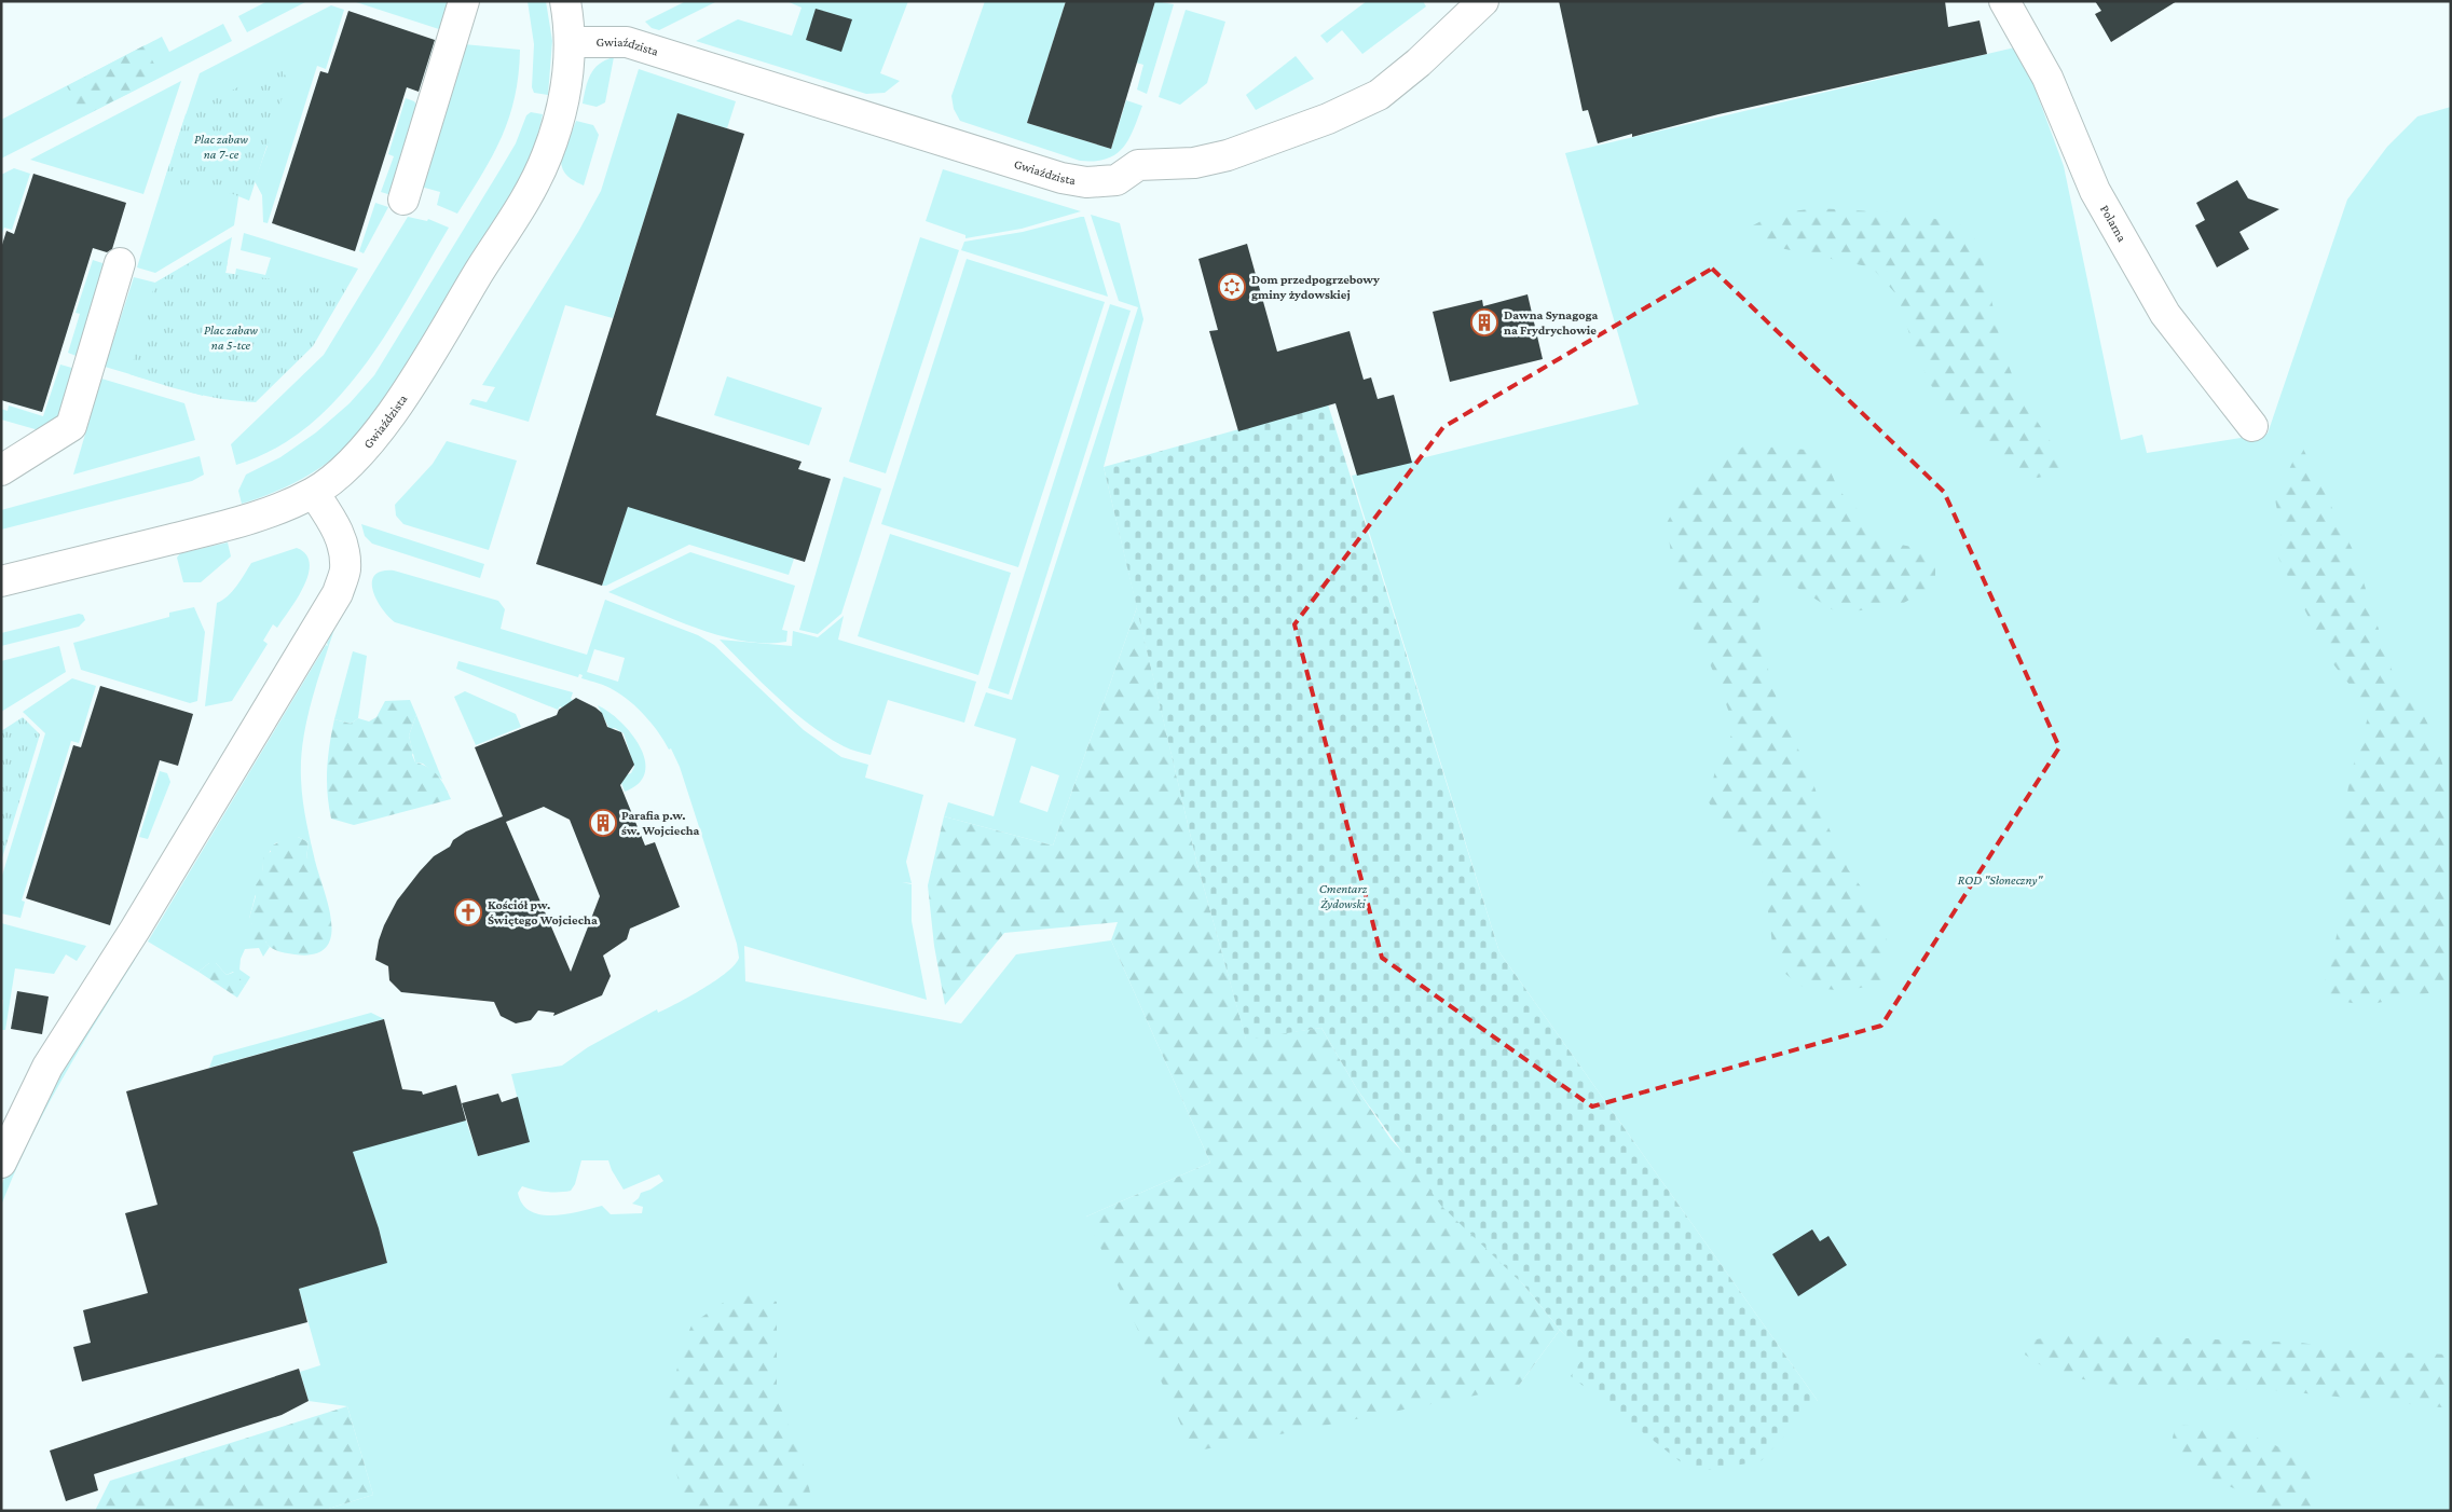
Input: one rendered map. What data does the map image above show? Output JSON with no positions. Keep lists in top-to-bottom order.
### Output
{
  "streets": {
    "street": ["Gwiaździsta", "Polarna"]
  },
  "parks": [
    "Plac zabaw na 7-ce",
    "Plac zabaw na 5-tce",
    "ROD \"Słoneczny\"",
    "Cmentarz Żydowski"
  ],
  "places": {
    "synagogue": ["Dom przedpogrzebowy gminy żydowskiej"],
    "building": ["Dawna Synagoga na Frydrychowie", "Parafia p.w. św. Wojciecha"],
    "church": ["Kościół pw. Świętego Wojciecha"]
  }
}
